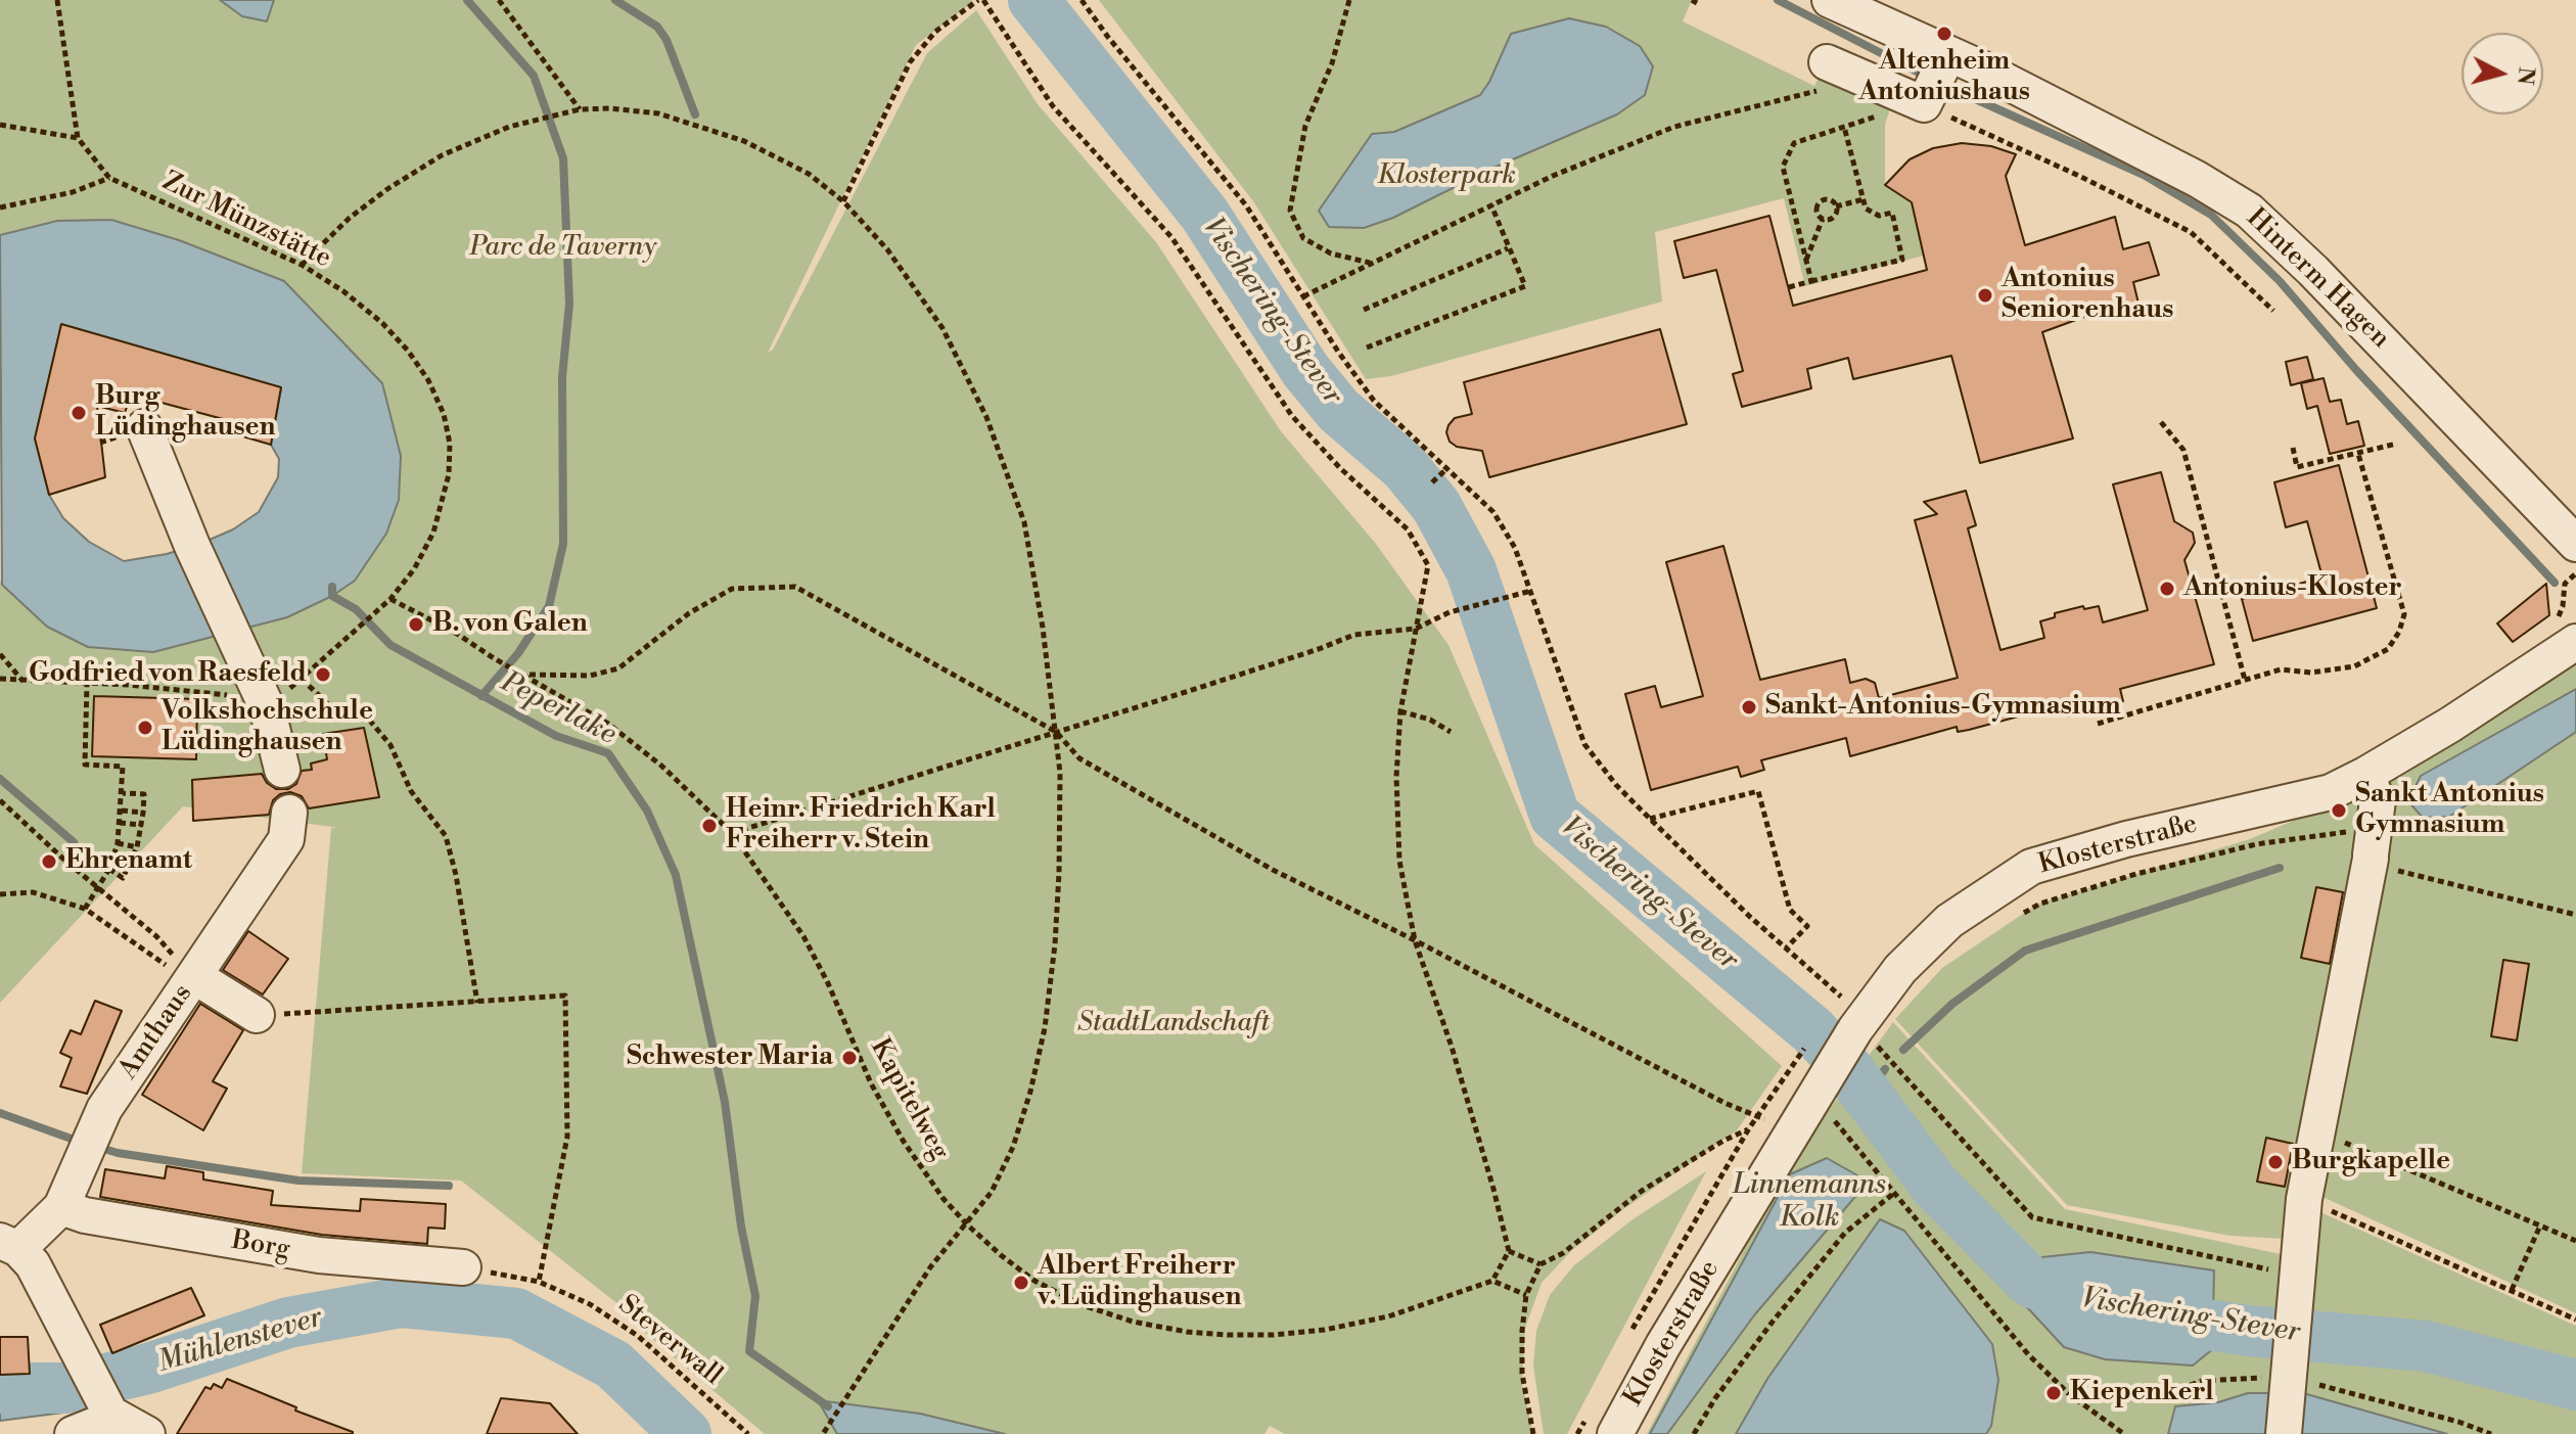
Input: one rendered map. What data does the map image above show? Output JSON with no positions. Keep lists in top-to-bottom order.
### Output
{
  "streets": {
    "street": [
      "Hinterm Hagen",
      "Klosterstraße",
      "Amthaus",
      "Borg"
    ],
    "path": ["Zur Münzstätte", "Kapitelweg", "Steverwall"]
  },
  "crossings": [
    ["Zur Münzstätte", "Kapitelweg"],
    ["Amthaus", "Borg"],
    ["Borg", "Steverwall"]
  ],
  "water": [
    "Vischering-Stever",
    "Peperlake",
    "Linnemanns Kolk",
    "Mühlenstever"
  ],
  "parks": ["Klosterpark", "Parc de Taverny", "StadtLandschaft"],
  "places": [
    "Altenheim Antoniushaus",
    "Antonius Seniorenhaus",
    "Burg Lüdinghausen",
    "Antonius-Kloster",
    "B. von Galen",
    "Godfried von Raesfeld",
    "Sankt-Antonius-Gymnasium",
    "Volkshochschule Lüdinghausen",
    "Sankt Antonius Gymnasium",
    "Heinr. Friedrich Karl Freiherr v. Stein",
    "Ehrenamt",
    "Schwester Maria",
    "Burgkapelle",
    "Albert Freiherr v. Lüdinghausen",
    "Kiepenkerl"
  ],
  "north": "right"
}
